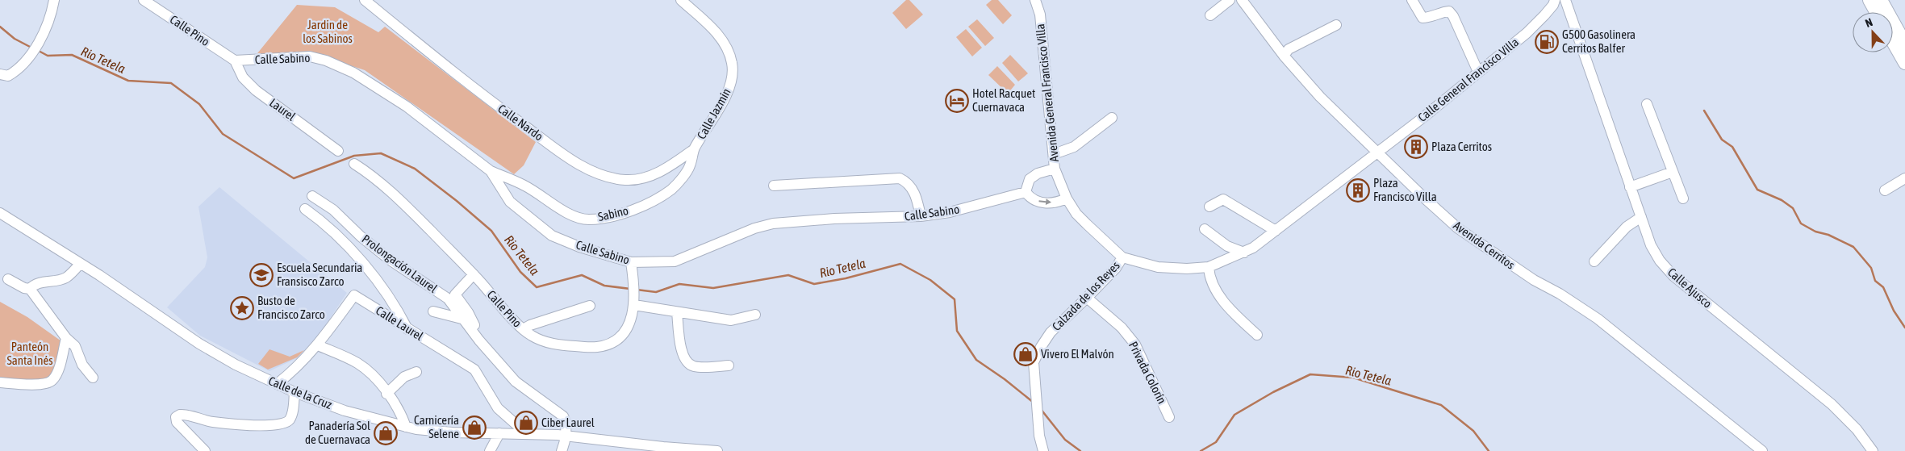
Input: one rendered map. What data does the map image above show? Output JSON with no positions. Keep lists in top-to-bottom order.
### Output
{
  "streets": {
    "street": [
      "Calle Pino",
      "Calle Sabino",
      "Calle General Francisco Villa",
      "Avenida General Francisco Villa",
      "Laurel",
      "Calle Jazmín",
      "Calle Nardo",
      "Sabino",
      "Avenida Cerritos",
      "Prolongación Laurel",
      "Calle Ajusco",
      "Calzada de los Reyes",
      "Calle Laurel",
      "Privada Colorín",
      "Calle de la Cruz"
    ]
  },
  "crossings": [
    ["Calle Pino", "Calle Sabino"],
    ["Calle Pino", "Laurel"],
    ["Calle Sabino", "Laurel"],
    ["Calle Sabino", "Sabino"],
    ["Calle General Francisco Villa", "Avenida General Francisco Villa"],
    ["Calle General Francisco Villa", "Avenida Cerritos"],
    ["Calle General Francisco Villa", "Calzada de los Reyes"],
    ["Avenida General Francisco Villa", "Calzada de los Reyes"],
    ["Calle Jazmín", "Calle Nardo"],
    ["Calle Jazmín", "Sabino"],
    ["Calle Nardo", "Sabino"],
    ["Calzada de los Reyes", "Privada Colorín"],
    ["Calle Laurel", "Calle de la Cruz"]
  ],
  "water": ["Rio Tetela"],
  "parks": ["Jardin de los Sabinos", "Panteón Santa Inés"],
  "places": {
    "fuel station": ["G500 Gasolinera Cerritos Balfer"],
    "hotel": ["Hotel Racquet Cuernavaca"],
    "building": ["Plaza Cerritos", "Plaza Francisco Villa"],
    "school or university": ["Escuela Secundaria Fransisco Zarco"],
    "place": ["Busto de Francisco Zarco"],
    "shop": [
      "Vivero El Malvón",
      "Ciber Laurel",
      "Carnicería Selene",
      "Panadería Sol de Cuernavaca"
    ]
  },
  "north": "top"
}
